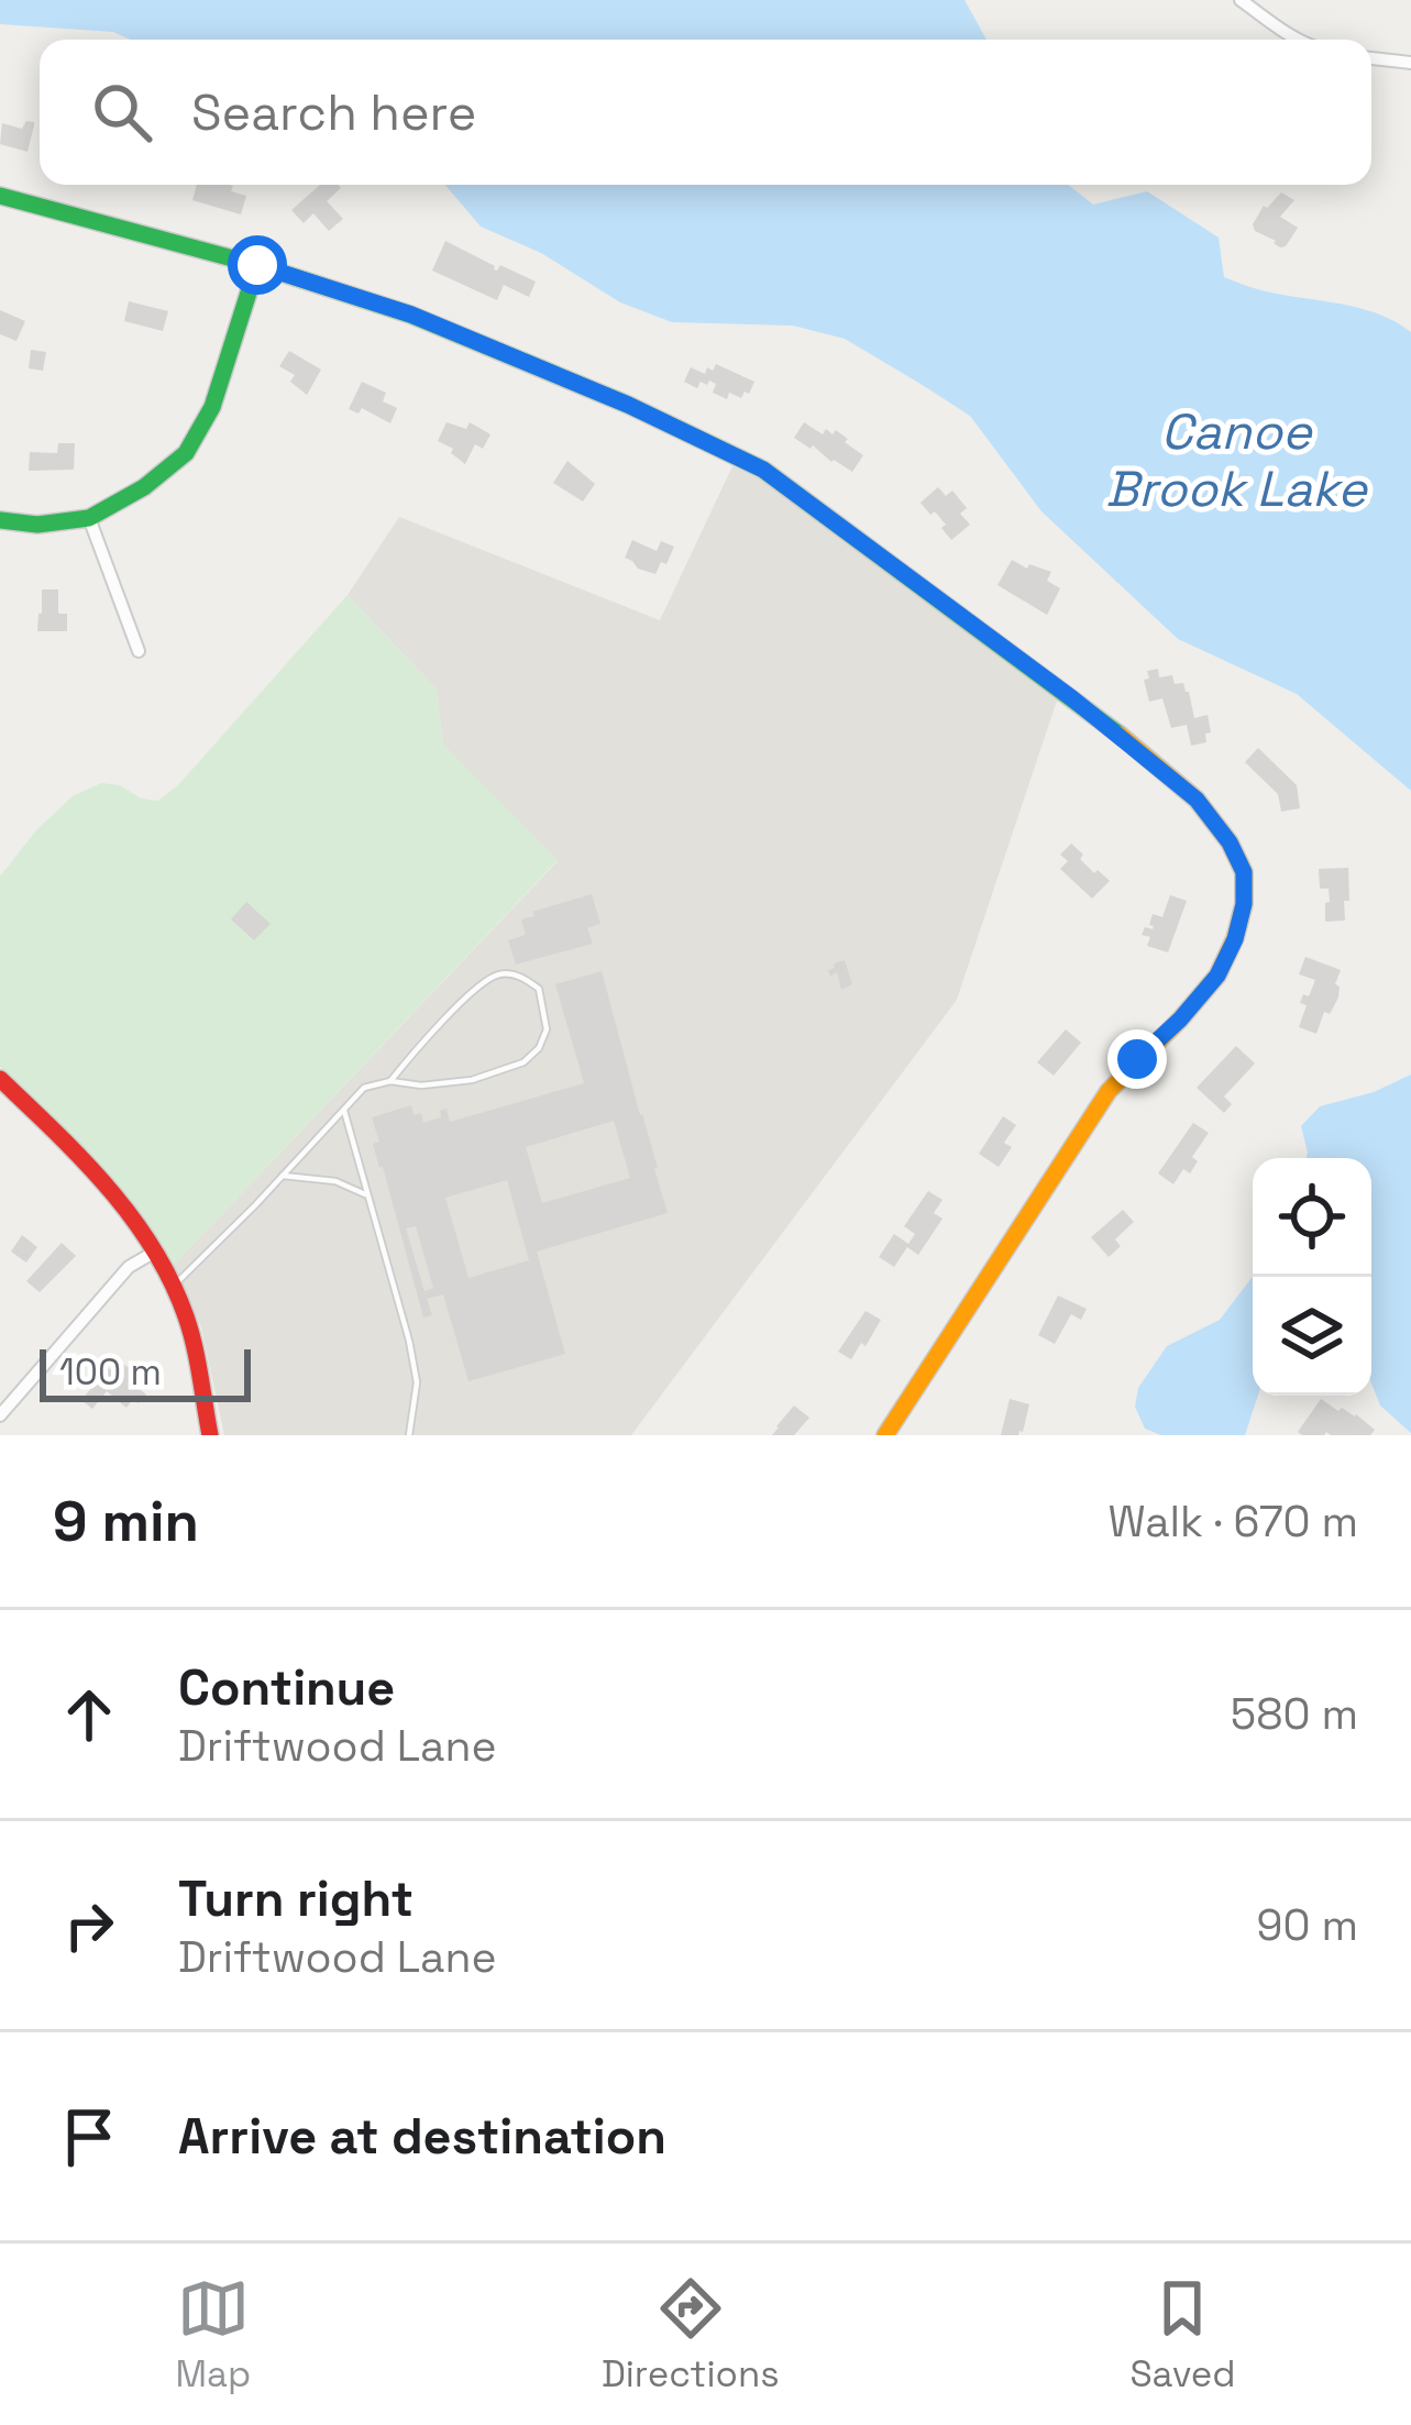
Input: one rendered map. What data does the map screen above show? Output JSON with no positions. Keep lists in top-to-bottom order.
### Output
{
  "water": ["Canoe Brook Lake"],
  "scale_bar": "100 m",
  "page": {
    "search": "Search here",
    "scale": "100 m",
    "heading": ["9 min", "Walk · 670 m"],
    "list": [
      ["Continue", "Driftwood Lane", "580 m"],
      ["Turn right", "Driftwood Lane", "90 m"],
      "Arrive at destination"
    ],
    "nav": ["Map", "Directions", "Saved"]
  }
}
